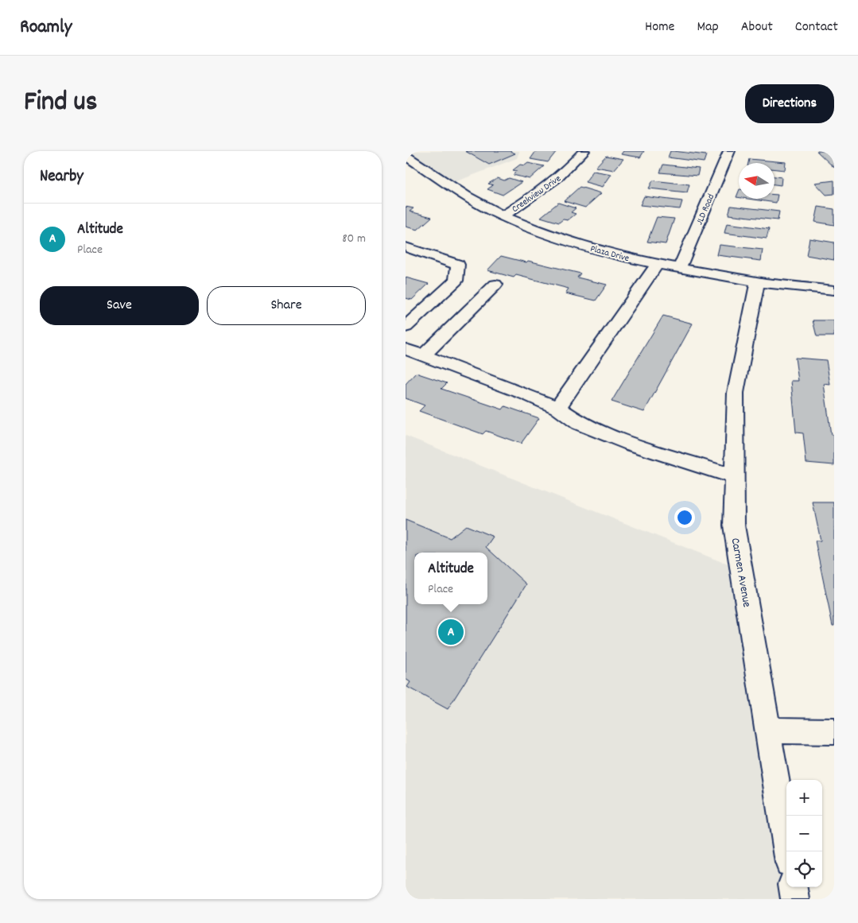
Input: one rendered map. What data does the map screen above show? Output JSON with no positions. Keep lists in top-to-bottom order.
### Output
{
  "streets": {
    "street": [
      "Creekview Drive",
      "JLD Road",
      "Plaza Drive",
      "Carmen Avenue"
    ]
  },
  "crossings": [
    ["Creekview Drive", "Plaza Drive"],
    ["JLD Road", "Plaza Drive"],
    ["Plaza Drive", "Carmen Avenue"]
  ],
  "north": "left",
  "page": {
    "header": "Roamly",
    "nav": [
      "Home",
      "Map",
      "About",
      "Contact"
    ],
    "title": "Find us",
    "buttons": [
      "Directions",
      ["Save", "Share"]
    ],
    "heading": "Nearby",
    "list": [
      {
        "mark": "A",
        "name": "Altitude",
        "note": "Place",
        "value": "80 m"
      }
    ],
    "popup": ["Altitude", "Place"],
    "pins": "A",
    "map_buttons": ["+", "−"]
  }
}
